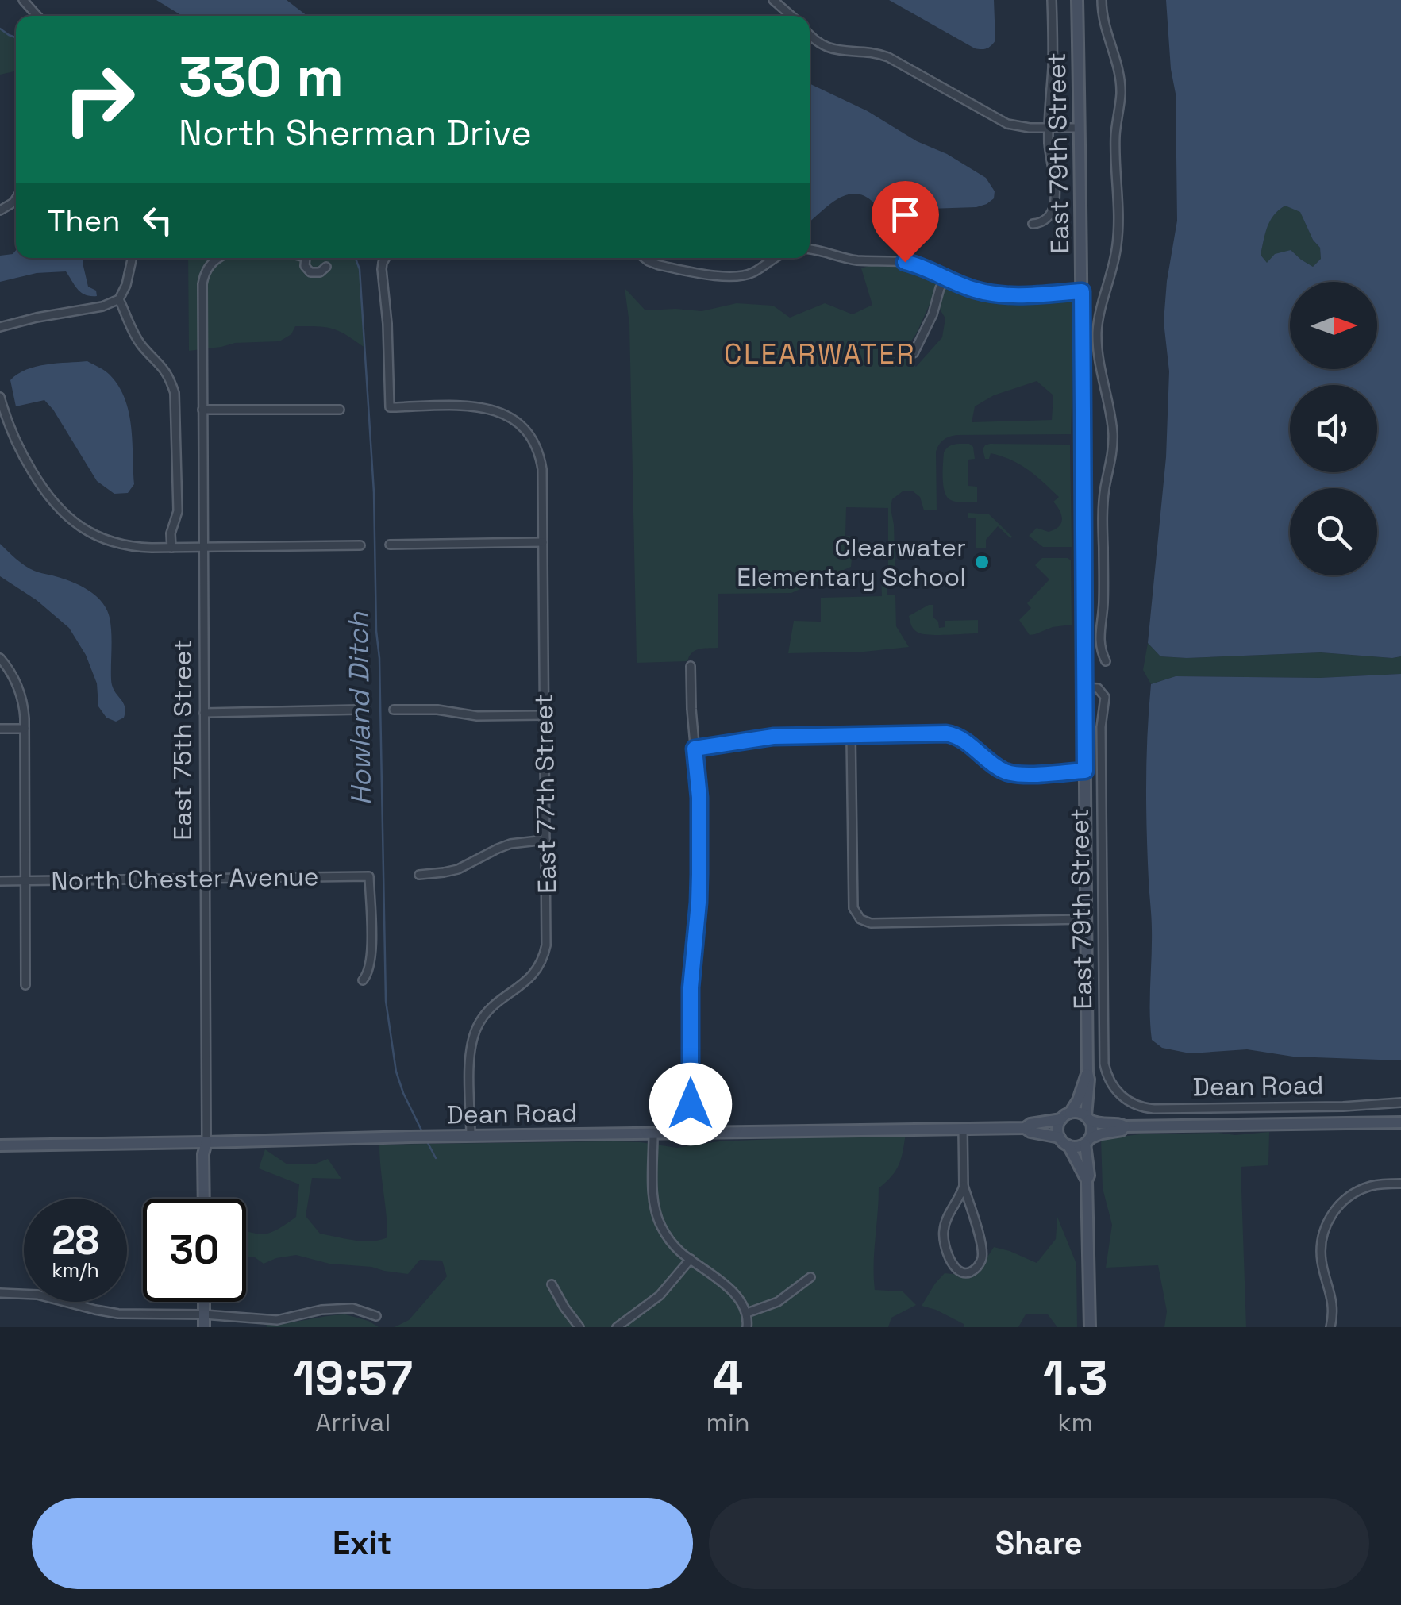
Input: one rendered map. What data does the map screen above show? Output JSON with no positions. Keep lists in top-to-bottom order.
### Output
{
  "streets": {
    "street": [
      "East 79th Street",
      "East 75th Street",
      "East 77th Street",
      "North Chester Avenue",
      "Dean Road"
    ]
  },
  "crossings": [
    ["East 79th Street", "Dean Road"],
    ["East 75th Street", "North Chester Avenue"],
    ["East 75th Street", "Dean Road"],
    ["East 77th Street", "Dean Road"]
  ],
  "districts": ["CLEARWATER"],
  "water": ["Howland Ditch"],
  "places": ["Clearwater Elementary School"],
  "north": "right",
  "page": {
    "turn": ["330 m", "North Sherman Drive"],
    "then": "Then",
    "speed": "28 km/h",
    "limit": "30",
    "eta": [
      "19:57",
      "Arrival",
      "4",
      "min",
      "1.3",
      "km"
    ],
    "buttons": ["Exit", "Share"]
  }
}
